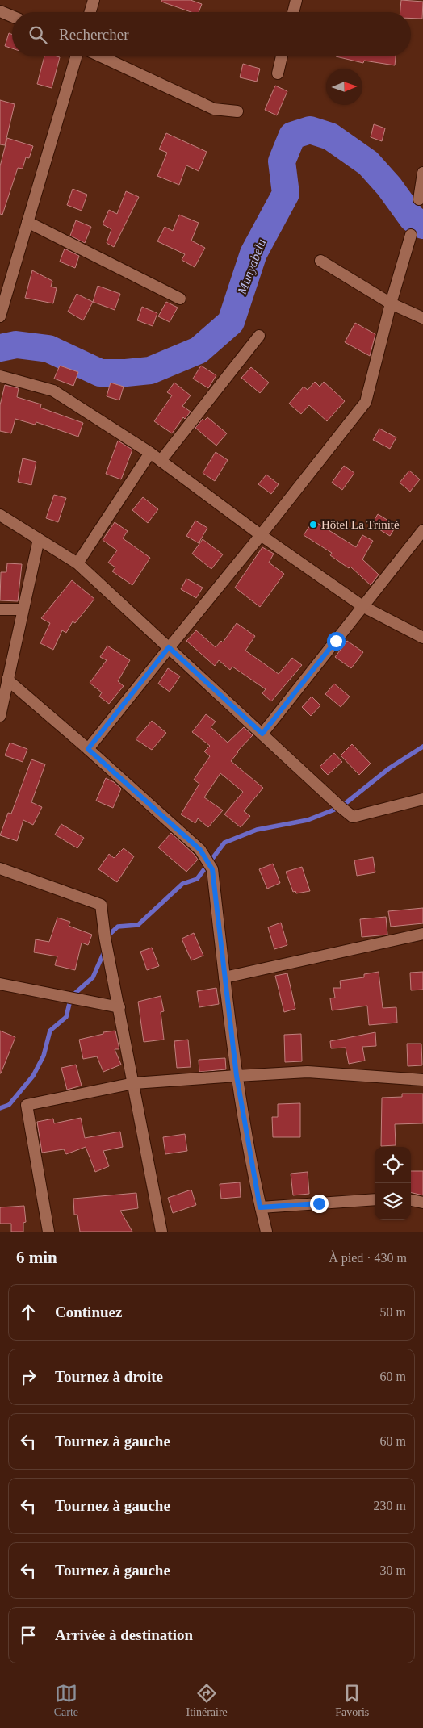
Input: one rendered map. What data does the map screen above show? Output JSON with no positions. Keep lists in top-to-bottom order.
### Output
{
  "water": ["Munyabelu"],
  "places": ["Hôtel La Trinité"],
  "north": "right",
  "page": {
    "search": "Rechercher",
    "heading": ["6 min", "À pied · 430 m"],
    "list": [
      ["Continuez", "50 m"],
      ["Tournez à droite", "60 m"],
      ["Tournez à gauche", "60 m"],
      ["Tournez à gauche", "230 m"],
      ["Tournez à gauche", "30 m"],
      "Arrivée à destination"
    ],
    "nav": ["Carte", "Itinéraire", "Favoris"]
  }
}
